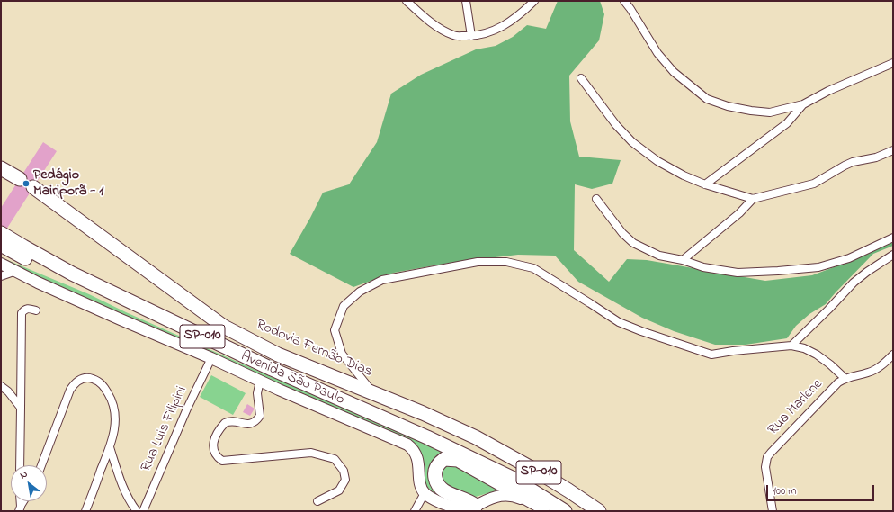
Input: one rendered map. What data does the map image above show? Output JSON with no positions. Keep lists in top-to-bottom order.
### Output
{
  "streets": {
    "highway": ["SP-010", "Rodovia Fernão Dias"],
    "street": ["Avenida São Paulo", "Rua Marlene", "Rua Luis Filipini"]
  },
  "crossings": [
    ["Avenida São Paulo", "Rua Luis Filipini"]
  ],
  "places": ["Pedágio Mairiporã - 1"],
  "scale_bar": "100 m",
  "north": "top left"
}
